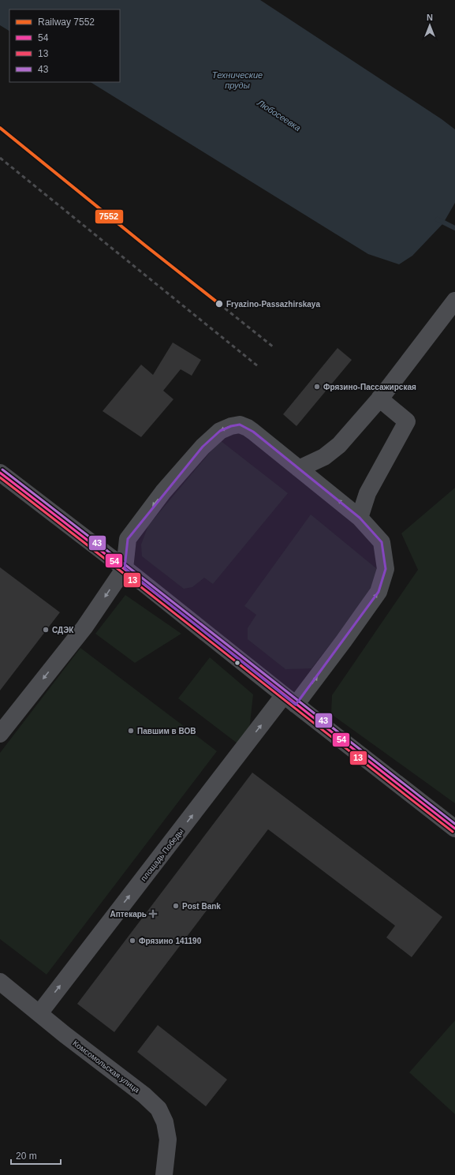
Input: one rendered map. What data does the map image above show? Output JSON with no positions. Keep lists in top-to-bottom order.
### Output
{
  "streets": {
    "street": ["площадь Победы", "Комсомольская улица"]
  },
  "crossings": [
    ["площадь Победы", "Комсомольская улица"]
  ],
  "water": ["Технические пруды", "Любосеевка"],
  "places": {
    "other": [
      "Fryazino-Passazhirskaya",
      "Фрязино-Пассажирская",
      "СДЭК",
      "Павшим в ВОВ",
      "Post Bank",
      "Фрязино 141190"
    ],
    "health": ["Аптекарь"]
  },
  "lines": [
    "rail line 7552",
    "transit line 43",
    "transit line 54",
    "transit line 13"
  ],
  "legend": [
    "Railway 7552",
    "54",
    "13",
    "43"
  ],
  "scale_bar": "20 m",
  "north": "top"
}
